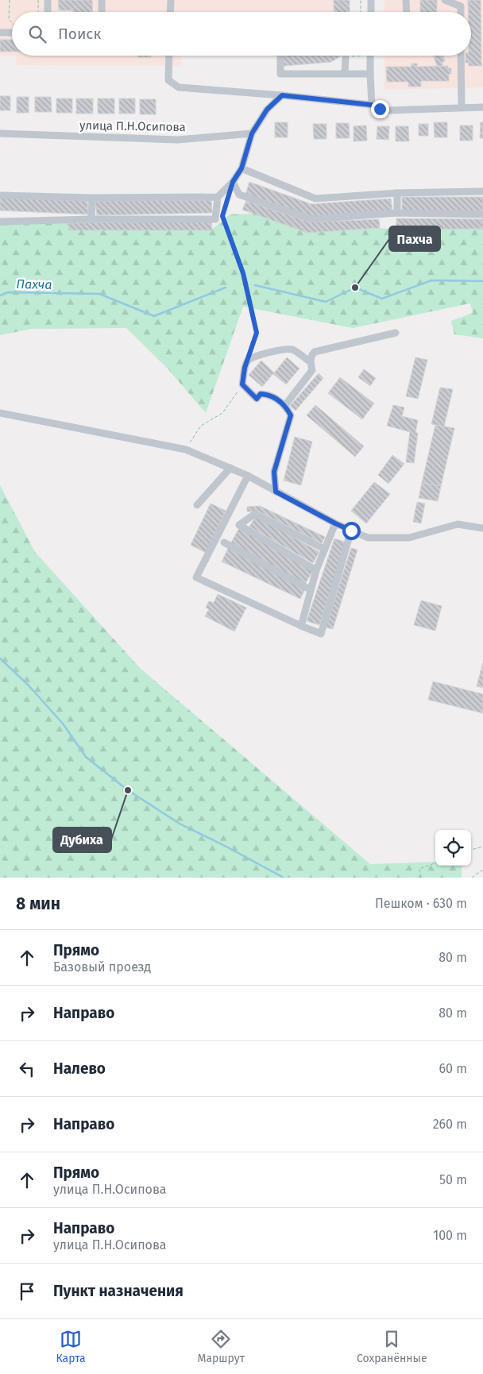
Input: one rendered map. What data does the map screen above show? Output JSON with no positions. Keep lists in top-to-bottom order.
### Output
{
  "streets": {
    "street": ["улица П.Н.Осипова"]
  },
  "water": ["Пахча"],
  "places": ["Пахча", "Дубиха"],
  "page": {
    "search": "Поиск",
    "heading": ["8 мин", "Пешком · 630 m"],
    "list": [
      ["Прямо", "Базовый проезд", "80 m"],
      ["Направо", "80 m"],
      ["Налево", "60 m"],
      ["Направо", "260 m"],
      ["Прямо", "улица П.Н.Осипова", "50 m"],
      ["Направо", "улица П.Н.Осипова", "100 m"],
      "Пункт назначения"
    ],
    "nav": ["Карта", "Маршрут", "Сохранённые"]
  }
}
